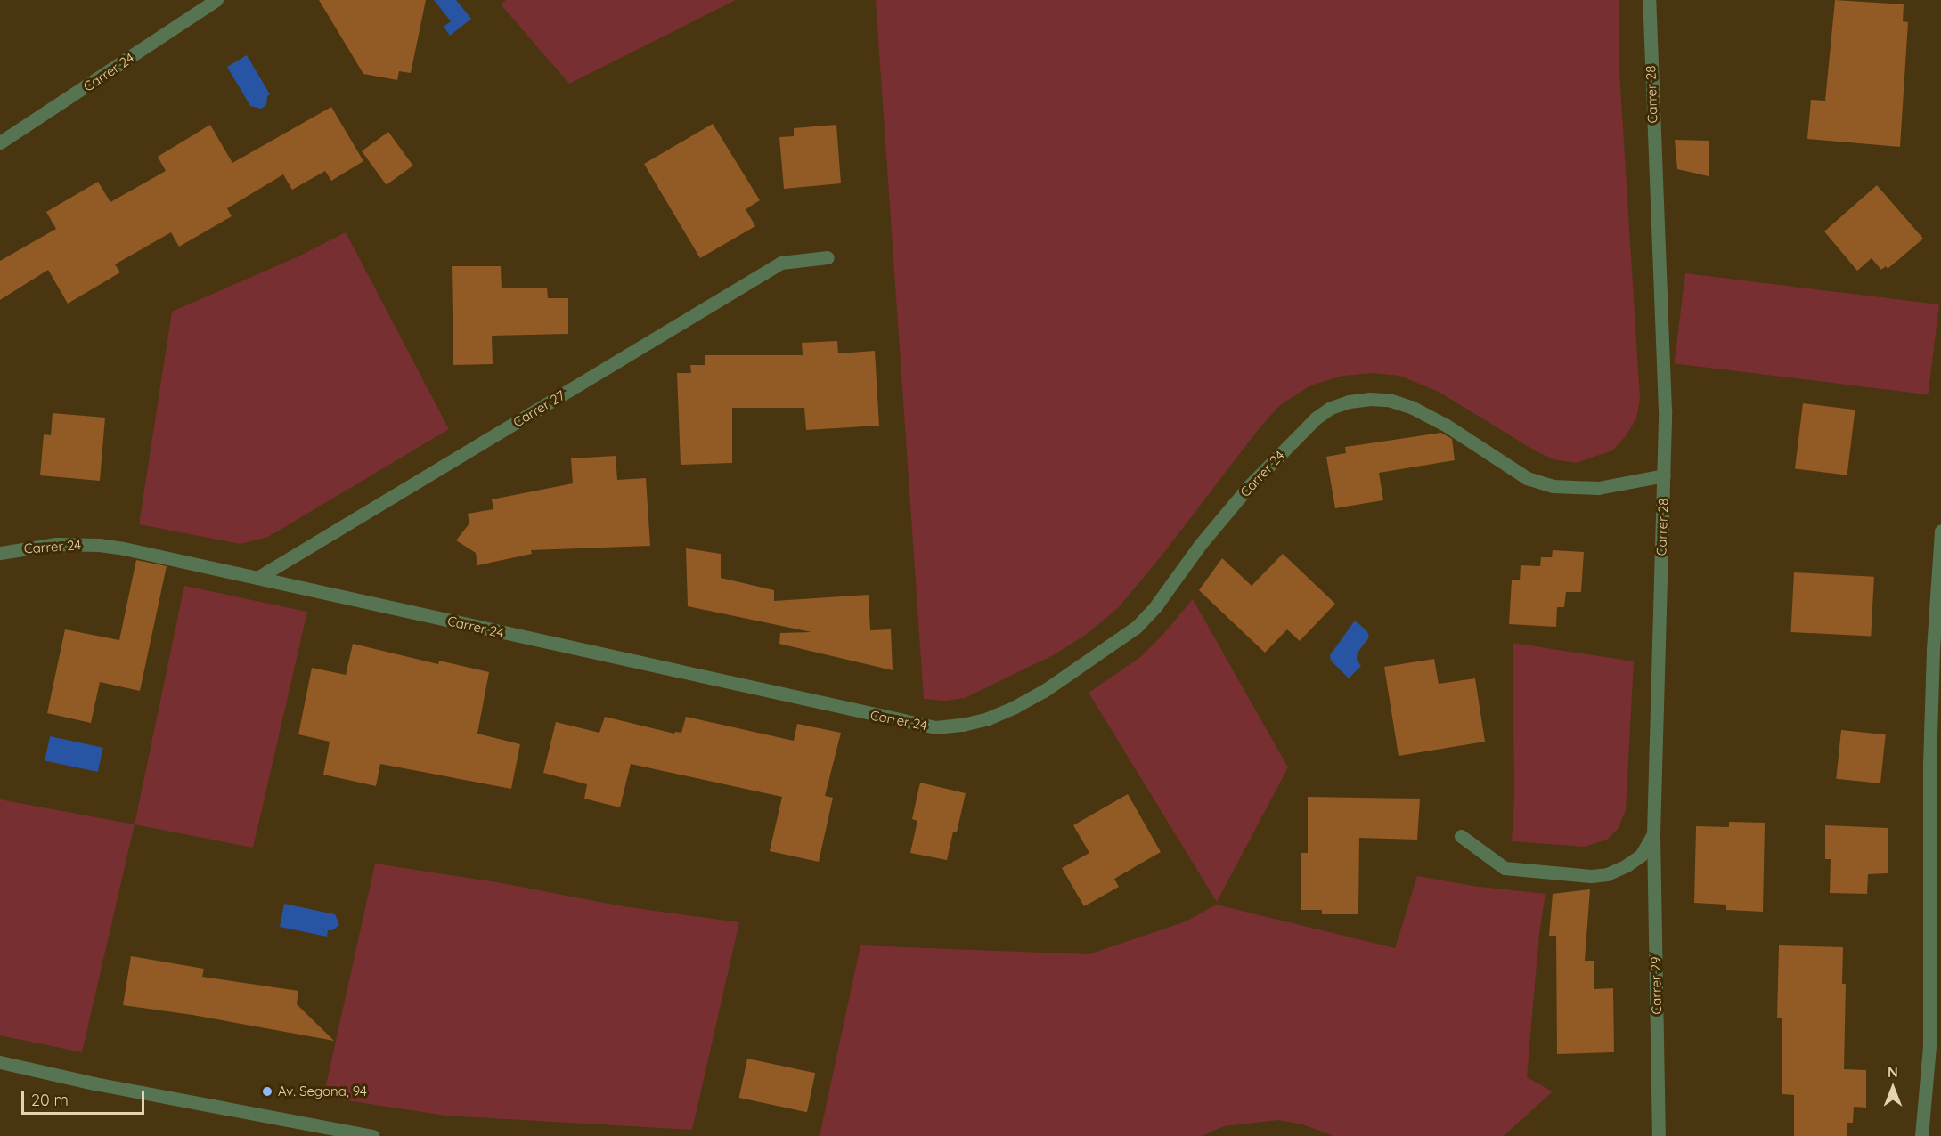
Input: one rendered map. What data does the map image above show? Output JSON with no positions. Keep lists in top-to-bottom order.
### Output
{
  "streets": {
    "street": [
      "Carrer 24",
      "Carrer 28",
      "Carrer 27",
      "Carrer 29"
    ]
  },
  "crossings": [
    ["Carrer 24", "Carrer 28"],
    ["Carrer 24", "Carrer 27"],
    ["Carrer 28", "Carrer 29"]
  ],
  "places": ["Av. Segona, 94"],
  "scale_bar": "20 m",
  "north": "top"
}
